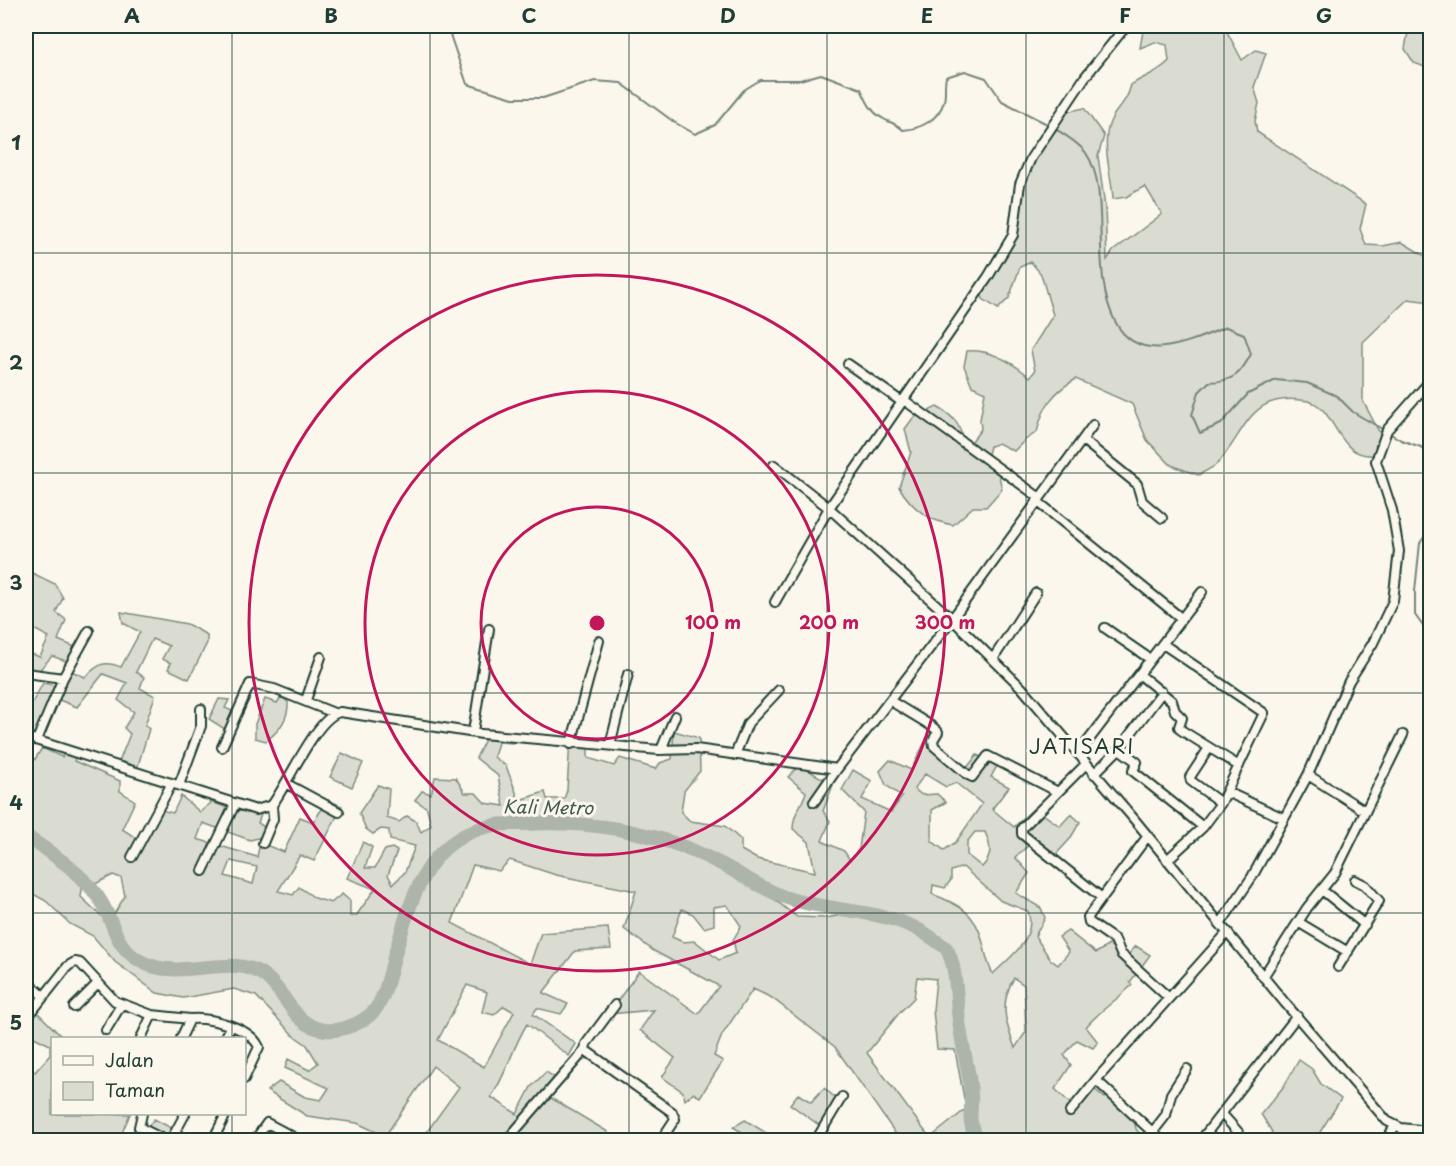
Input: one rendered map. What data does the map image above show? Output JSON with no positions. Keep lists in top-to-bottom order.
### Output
{
  "districts": ["JATISARI"],
  "water": ["Kali Metro"],
  "legend": ["Jalan", "Taman"],
  "grid": {
    "columns": [
      "A",
      "B",
      "C",
      "D",
      "E",
      "F",
      "G"
    ],
    "rows": [
      "1",
      "2",
      "3",
      "4",
      "5"
    ]
  },
  "rings": ["100 m", "200 m", "300 m"]
}
